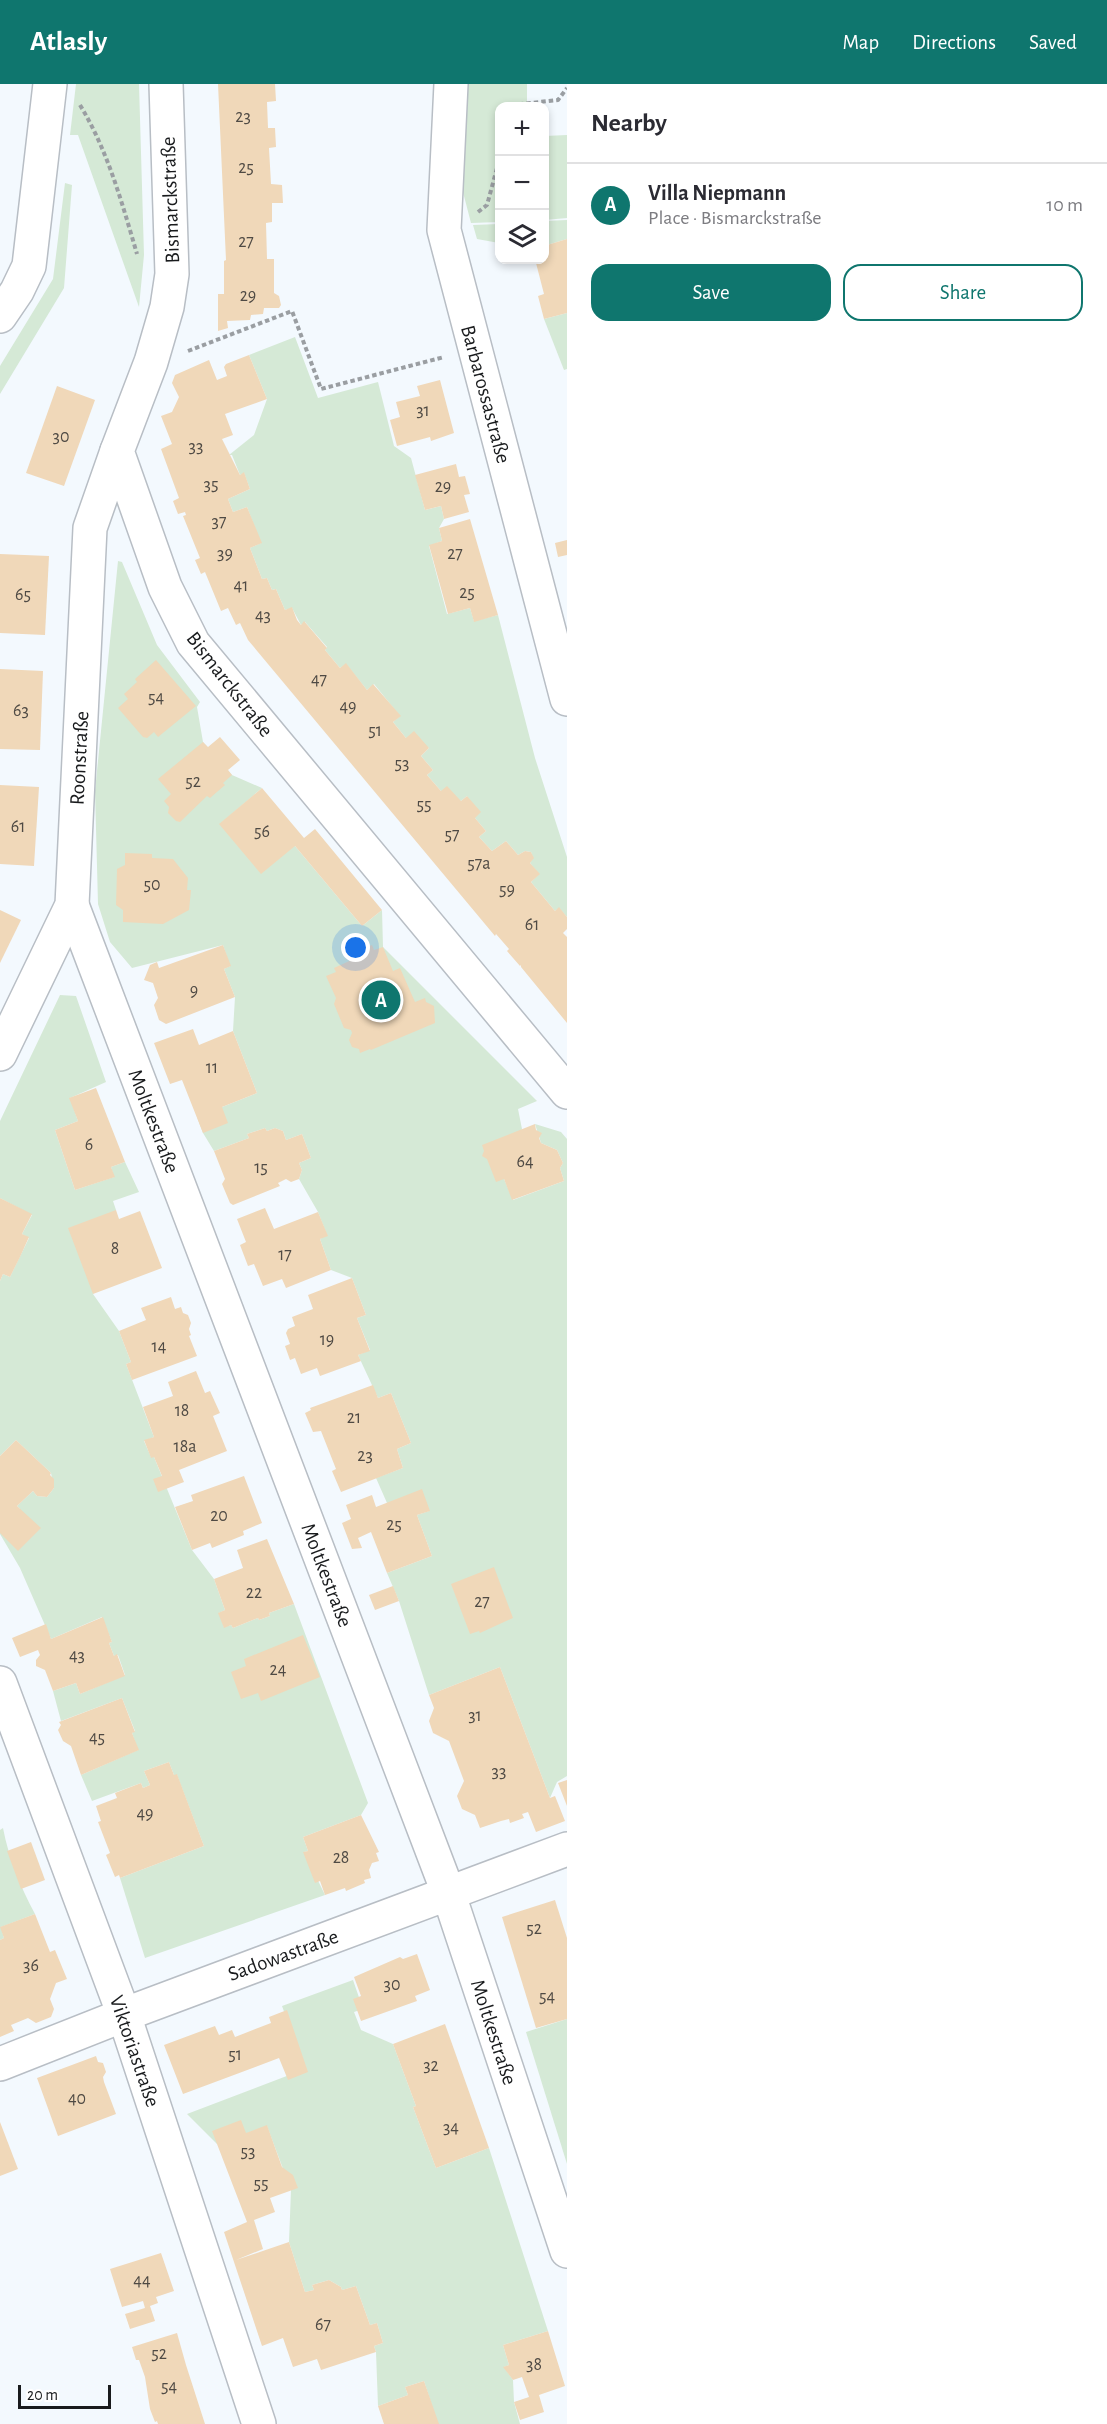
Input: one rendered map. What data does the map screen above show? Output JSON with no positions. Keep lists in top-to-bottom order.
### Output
{
  "streets": {
    "street": [
      "Bismarckstraße",
      "Barbarossastraße",
      "Roonstraße",
      "Moltkestraße",
      "Sadowastraße",
      "Viktoriastraße"
    ]
  },
  "crossings": [
    ["Bismarckstraße", "Roonstraße"],
    ["Roonstraße", "Moltkestraße"],
    ["Moltkestraße", "Sadowastraße"],
    ["Sadowastraße", "Viktoriastraße"]
  ],
  "house_numbers": [
    "23",
    "25",
    "27",
    "29",
    "31",
    "30",
    "33",
    "35",
    "29",
    "37",
    "39",
    "27",
    "41",
    "25",
    "65",
    "43",
    "47",
    "54",
    "49",
    "63",
    "51",
    "53",
    "52",
    "55",
    "61",
    "56",
    "57",
    "57a",
    "50",
    "59",
    "61",
    "9",
    "11",
    "6",
    "64",
    "15",
    "8",
    "17",
    "19",
    "14",
    "18",
    "21",
    "18a",
    "23",
    "20",
    "25",
    "22",
    "27",
    "43",
    "24",
    "31",
    "45",
    "33",
    "49",
    "28",
    "52",
    "36",
    "30",
    "54",
    "51",
    "32",
    "40",
    "34",
    "53",
    "55",
    "44",
    "67",
    "52",
    "38",
    "54"
  ],
  "scale_bar": "20 m",
  "page": {
    "header": "Atlasly",
    "nav": ["Map", "Directions", "Saved"],
    "heading": "Nearby",
    "map_buttons": ["+", "−"],
    "list": [
      {
        "mark": "A",
        "name": "Villa Niepmann",
        "note": "Place · Bismarckstraße",
        "value": "10 m"
      }
    ],
    "buttons": ["Save", "Share"],
    "pins": "A",
    "scale": "20 m"
  }
}
